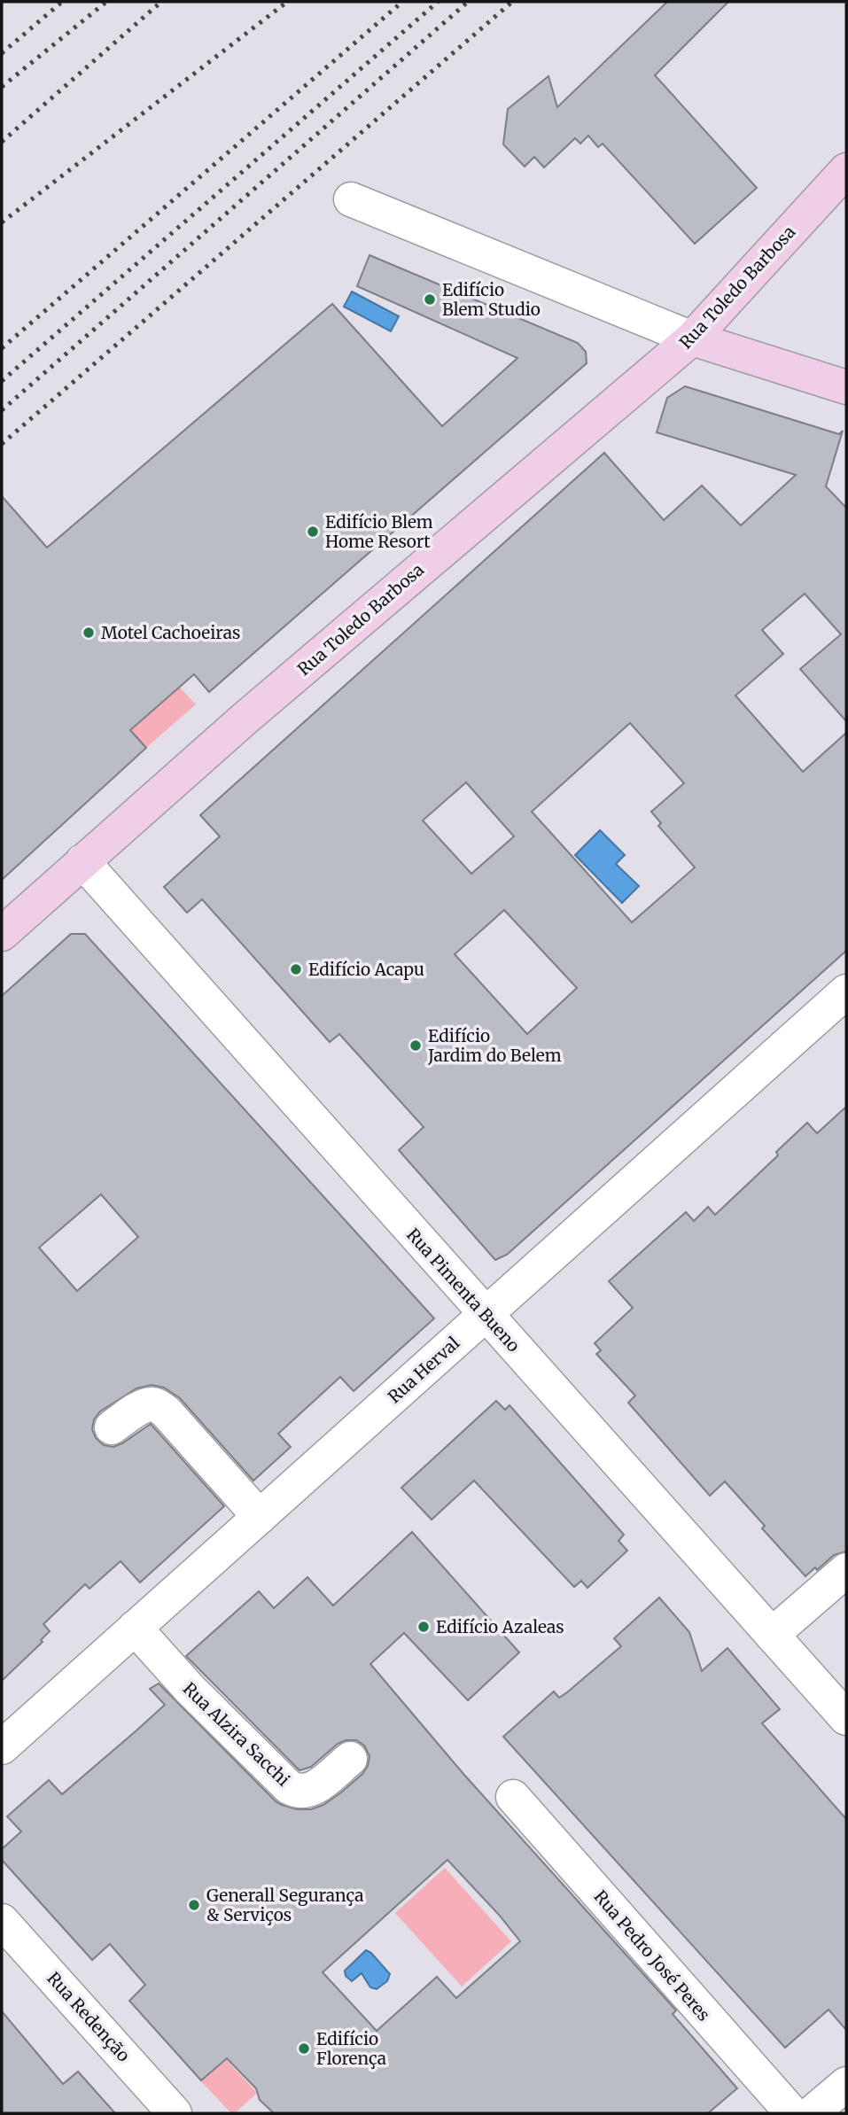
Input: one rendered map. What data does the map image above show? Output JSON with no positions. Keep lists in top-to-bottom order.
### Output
{
  "streets": {
    "street": [
      "Rua Toledo Barbosa",
      "Rua Pimenta Bueno",
      "Rua Herval",
      "Rua Alzira Sacchi",
      "Rua Pedro José Peres",
      "Rua Redenção"
    ]
  },
  "crossings": [
    ["Rua Toledo Barbosa", "Rua Pimenta Bueno"],
    ["Rua Pimenta Bueno", "Rua Herval"],
    ["Rua Herval", "Rua Alzira Sacchi"]
  ],
  "places": [
    "Edifício Blem Studio",
    "Edifício Blem Home Resort",
    "Motel Cachoeiras",
    "Edifício Acapu",
    "Edifício Jardim do Belem",
    "Edifício Azaleas",
    "Generall Segurança & Serviços",
    "Edifício Florença"
  ]
}
